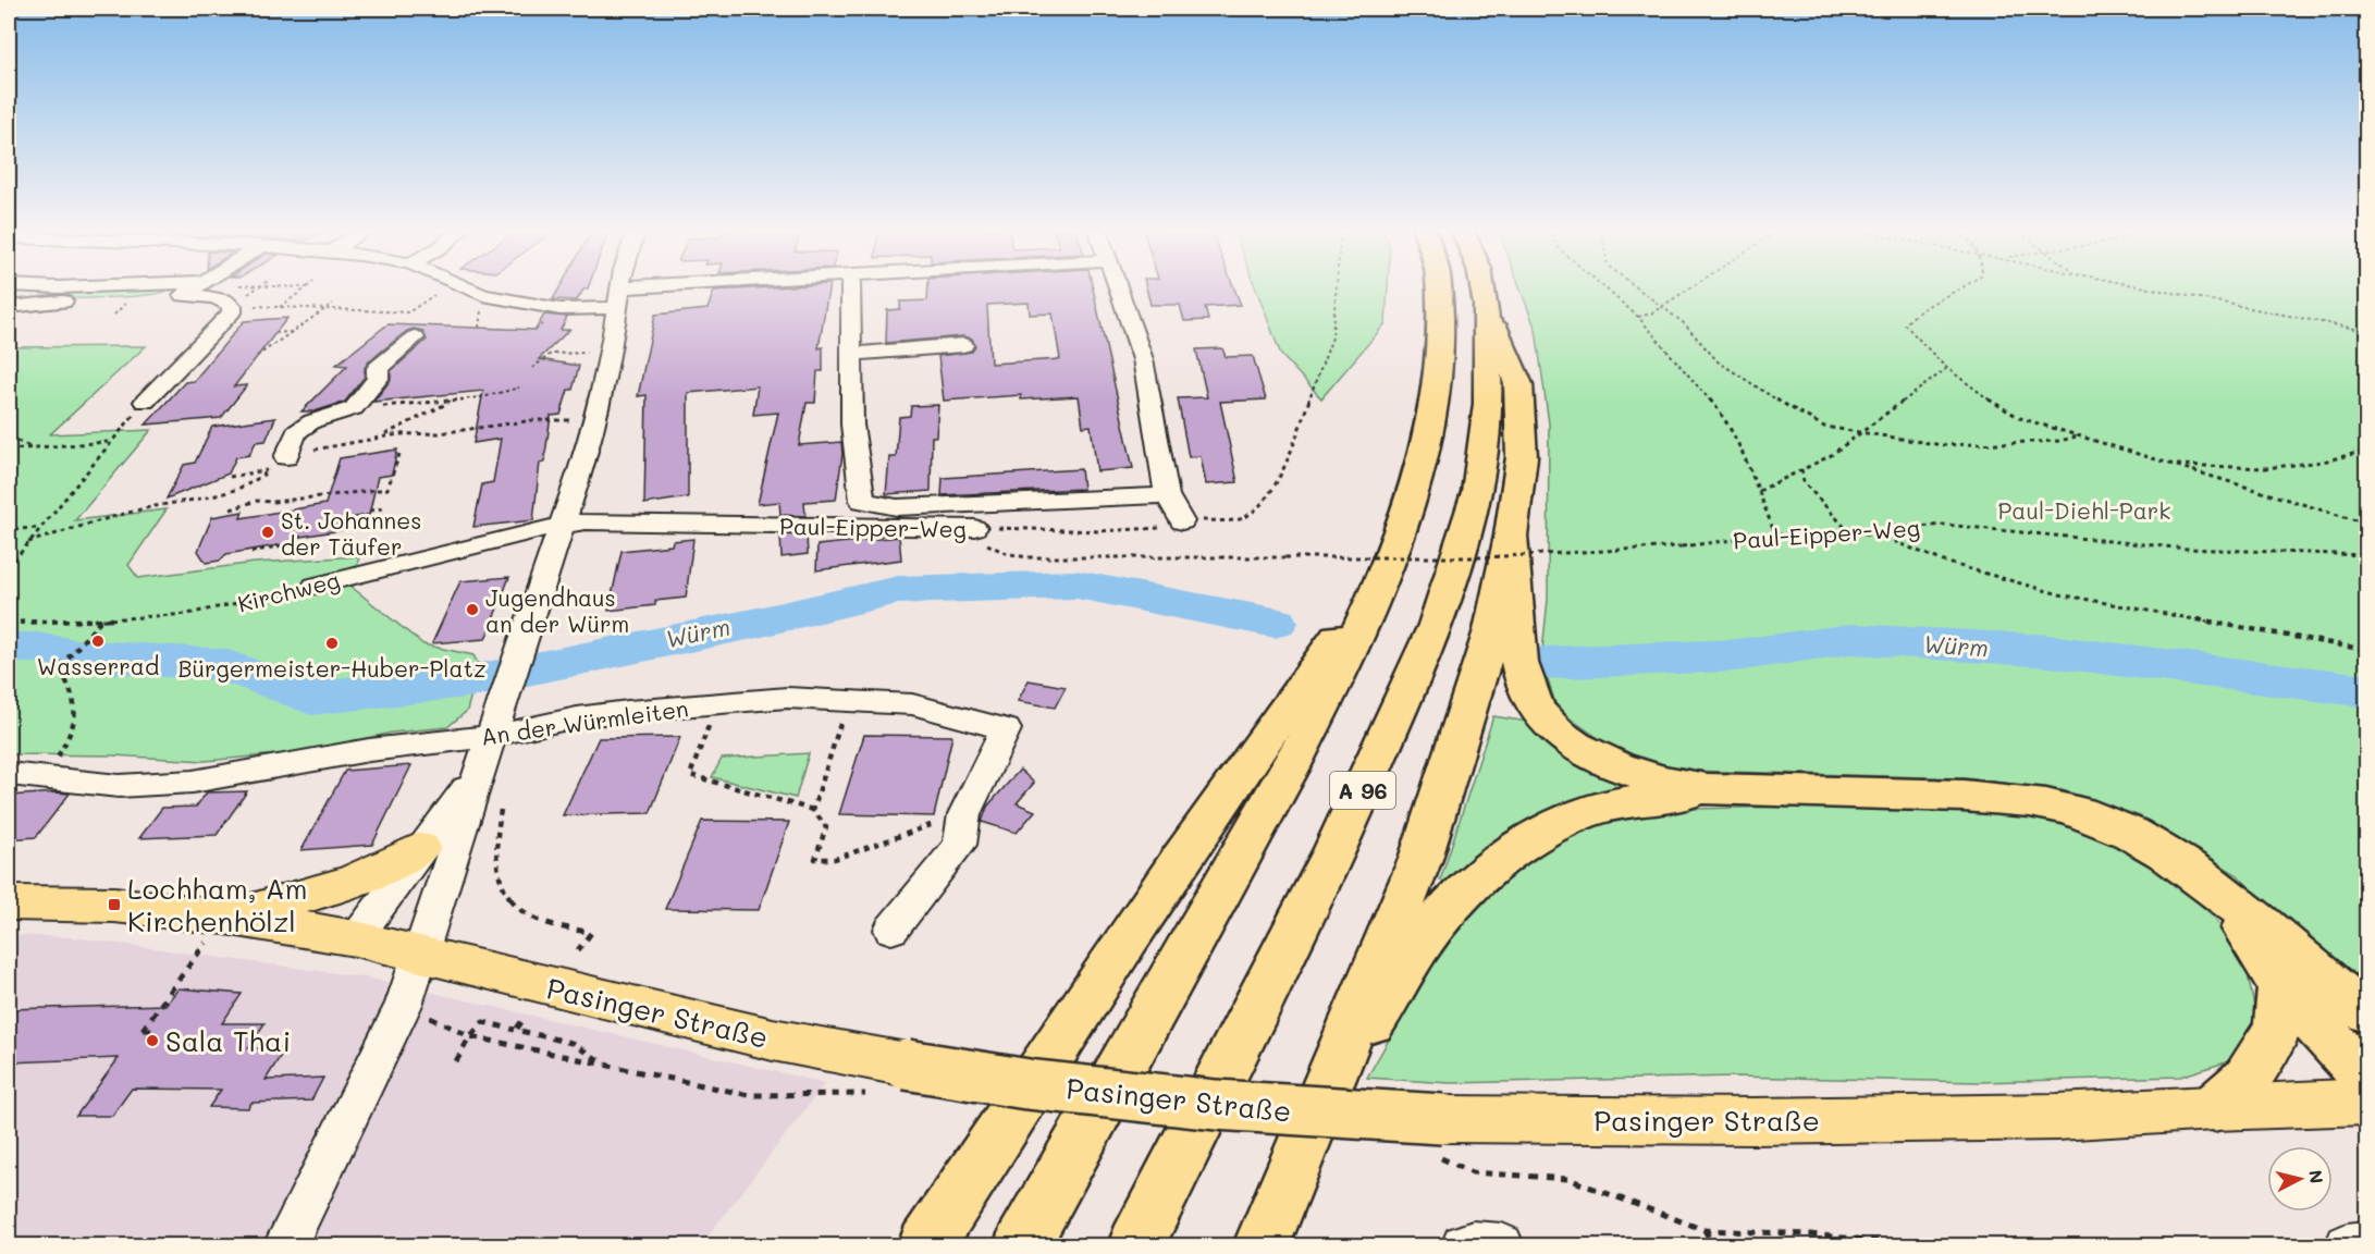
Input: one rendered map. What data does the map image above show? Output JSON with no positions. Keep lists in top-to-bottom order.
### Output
{
  "streets": {
    "highway": ["A 96"],
    "main road": ["Pasinger Straße"],
    "street": ["Paul-Eipper-Weg", "Kirchweg", "An der Würmleiten"]
  },
  "crossings": [
    ["Paul-Eipper-Weg", "Kirchweg"]
  ],
  "water": ["Würm"],
  "parks": ["Paul-Diehl-Park"],
  "places": {
    "other": [
      "St. Johannes der Täufer",
      "Jugendhaus an der Würm",
      "Wasserrad",
      "Bürgermeister-Huber-Platz",
      "Sala Thai"
    ],
    "transit": ["Lochham, Am Kirchenhölzl"]
  },
  "north": "right"
}
